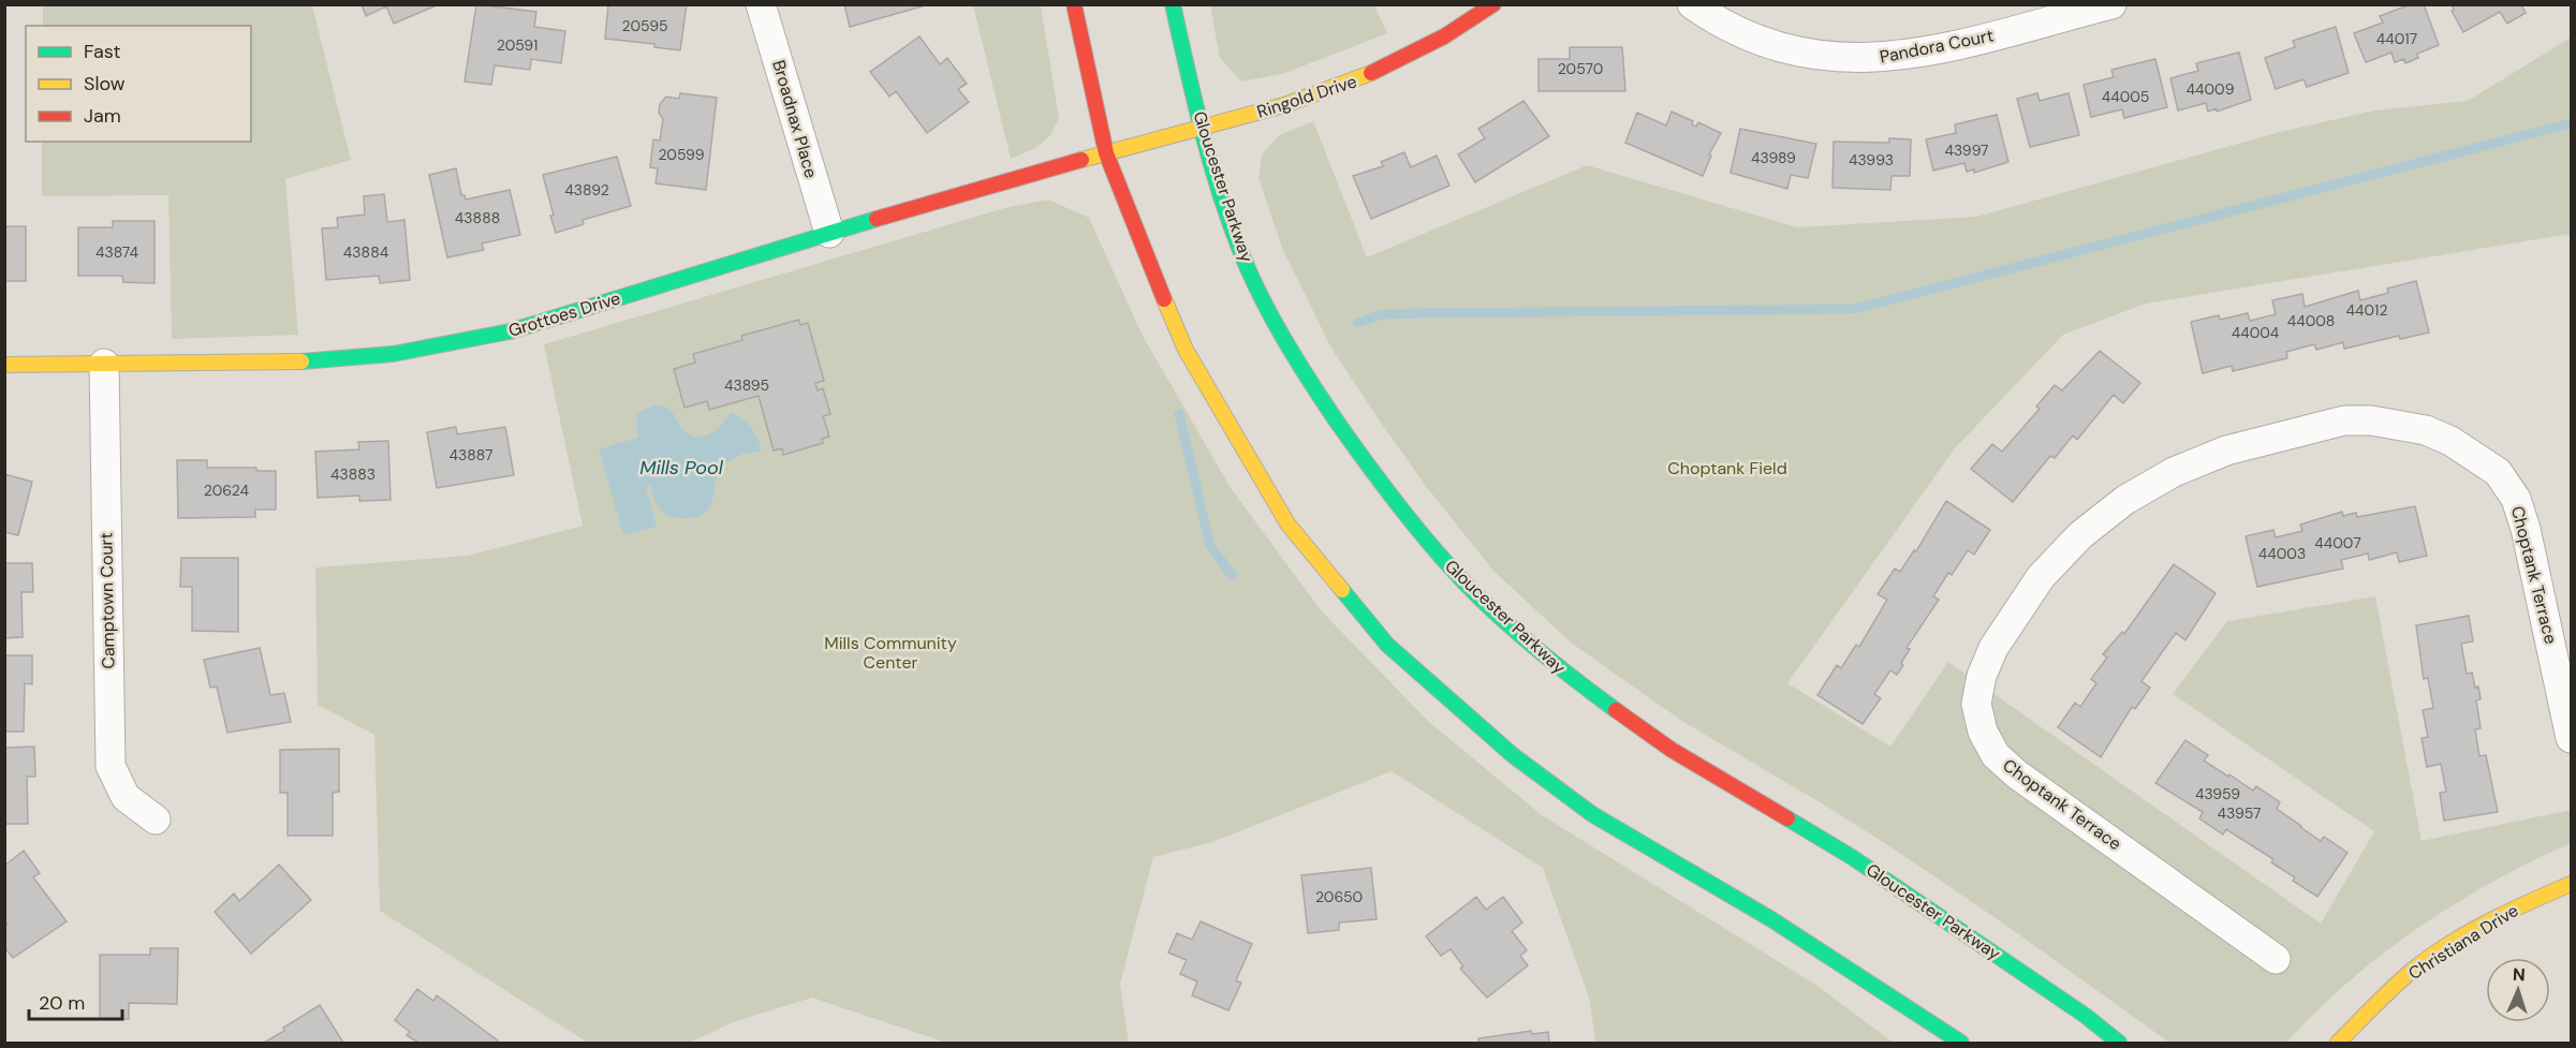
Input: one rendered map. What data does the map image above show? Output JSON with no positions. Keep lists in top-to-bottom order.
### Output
{
  "streets": {
    "main road": [
      "Ringold Drive",
      "Gloucester Parkway",
      "Grottoes Drive",
      "Christiana Drive"
    ],
    "street": [
      "Pandora Court",
      "Broadnax Place",
      "Choptank Terrace",
      "Camptown Court"
    ]
  },
  "crossings": [
    ["Ringold Drive", "Gloucester Parkway"],
    ["Ringold Drive", "Grottoes Drive"],
    ["Broadnax Place", "Grottoes Drive"],
    ["Grottoes Drive", "Camptown Court"]
  ],
  "water": ["Mills Pool"],
  "parks": ["Choptank Field", "Mills Community Center"],
  "house_numbers": [
    "20595",
    "44017",
    "20591",
    "20570",
    "44009",
    "44005",
    "43997",
    "20599",
    "43989",
    "43993",
    "43892",
    "43888",
    "43874",
    "43884",
    "44012",
    "44008",
    "44004",
    "43895",
    "43887",
    "43883",
    "20624",
    "44007",
    "44003",
    "43959",
    "43957",
    "20650"
  ],
  "legend": ["Fast", "Slow", "Jam"],
  "scale_bar": "20 m",
  "north": "top"
}
